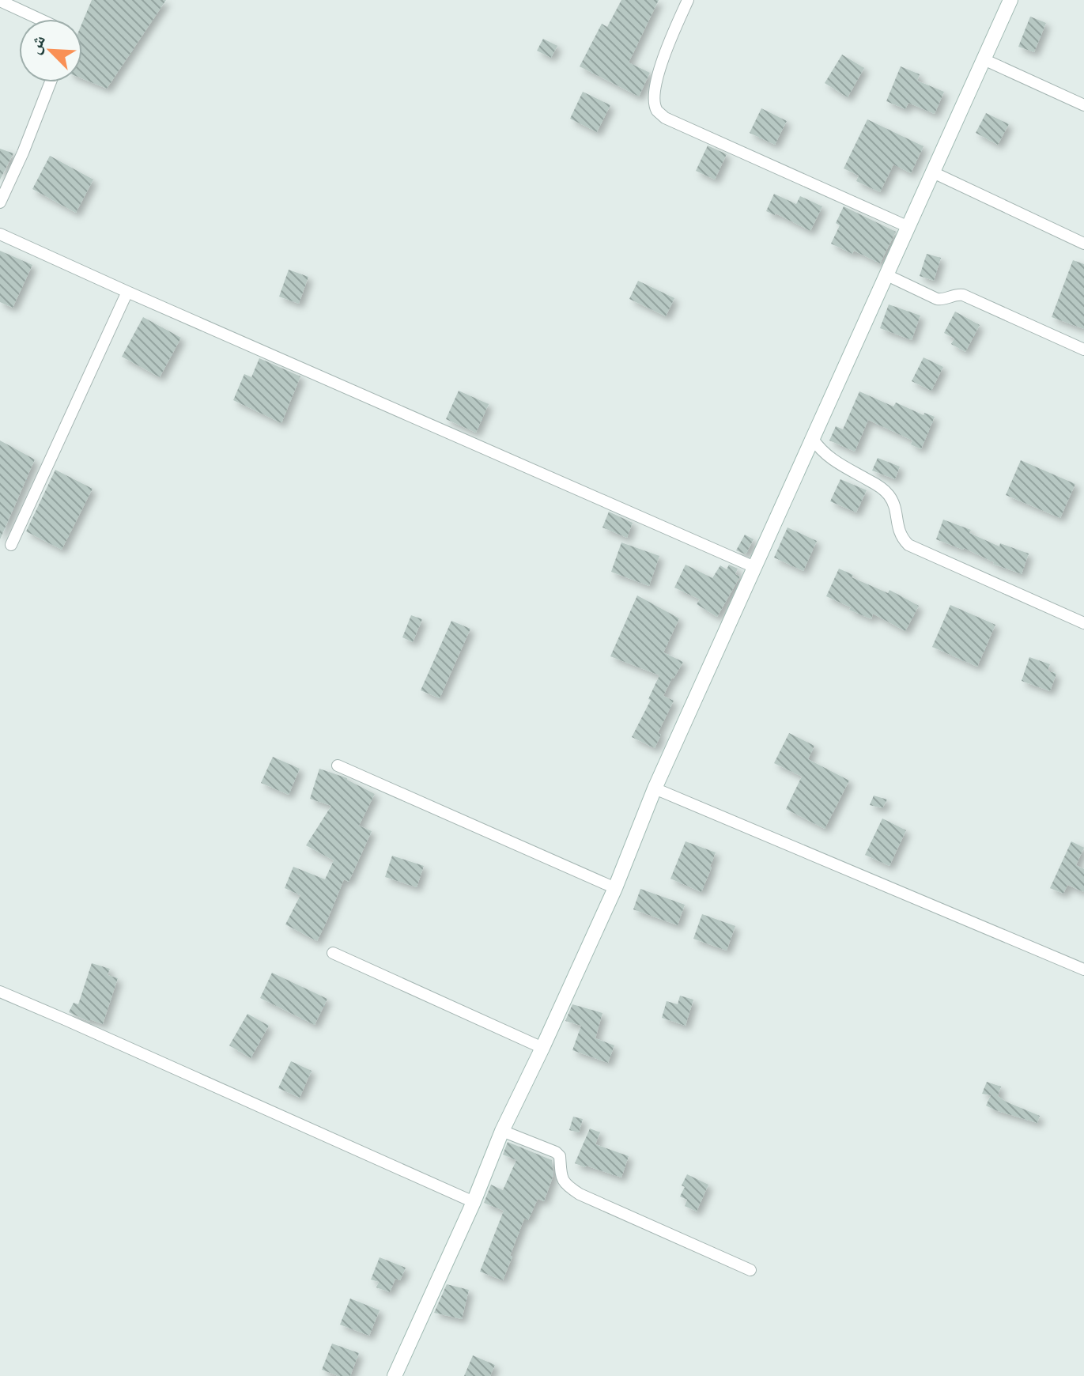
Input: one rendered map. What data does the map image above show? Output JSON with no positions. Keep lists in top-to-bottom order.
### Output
{
  "north": "top left"
}
